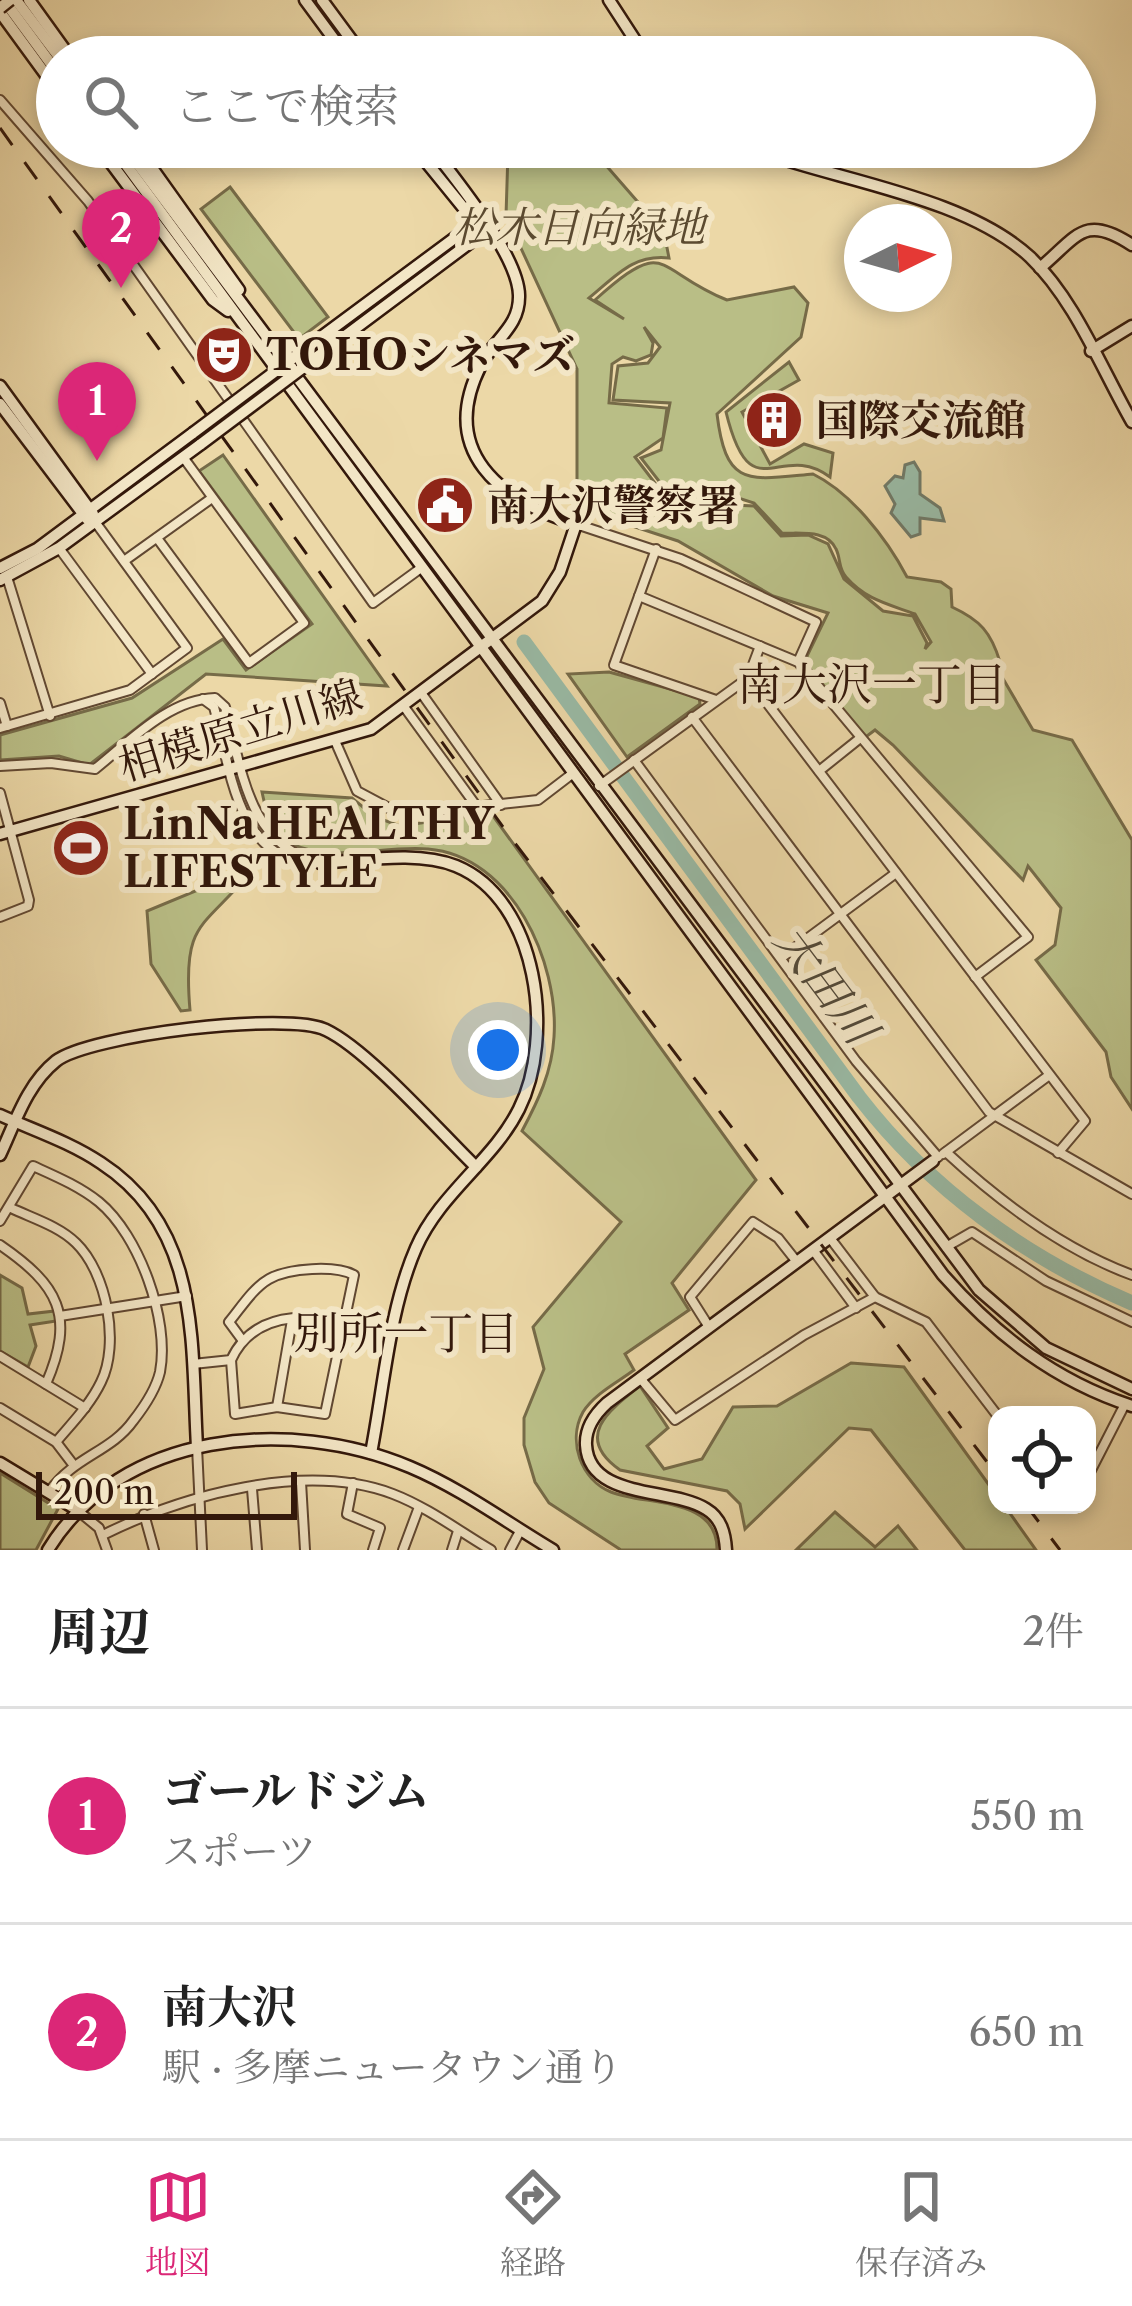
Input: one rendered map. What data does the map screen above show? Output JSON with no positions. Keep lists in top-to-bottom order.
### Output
{
  "streets": {
    "street": ["相模原立川線"]
  },
  "districts": ["南大沢一丁目", "別所一丁目"],
  "water": ["大田川"],
  "parks": ["松木日向緑地"],
  "places": {
    "theatre": ["TOHOシネマズ"],
    "building": ["国際交流館"],
    "public building": ["南大沢警察署"],
    "sports": ["LinNa HEALTHY LIFESTYLE"]
  },
  "scale_bar": "200 m",
  "north": "right",
  "page": {
    "search": "ここで検索",
    "pins": ["2", "1"],
    "scale": "200 m",
    "heading": ["周辺", "2件"],
    "list": [
      {
        "mark": "1",
        "name": "ゴールドジム",
        "note": "スポーツ",
        "value": "550 m"
      },
      {
        "mark": "2",
        "name": "南大沢",
        "note": "駅 · 多摩ニュータウン通り",
        "value": "650 m"
      }
    ],
    "nav": ["地図", "経路", "保存済み"]
  }
}
